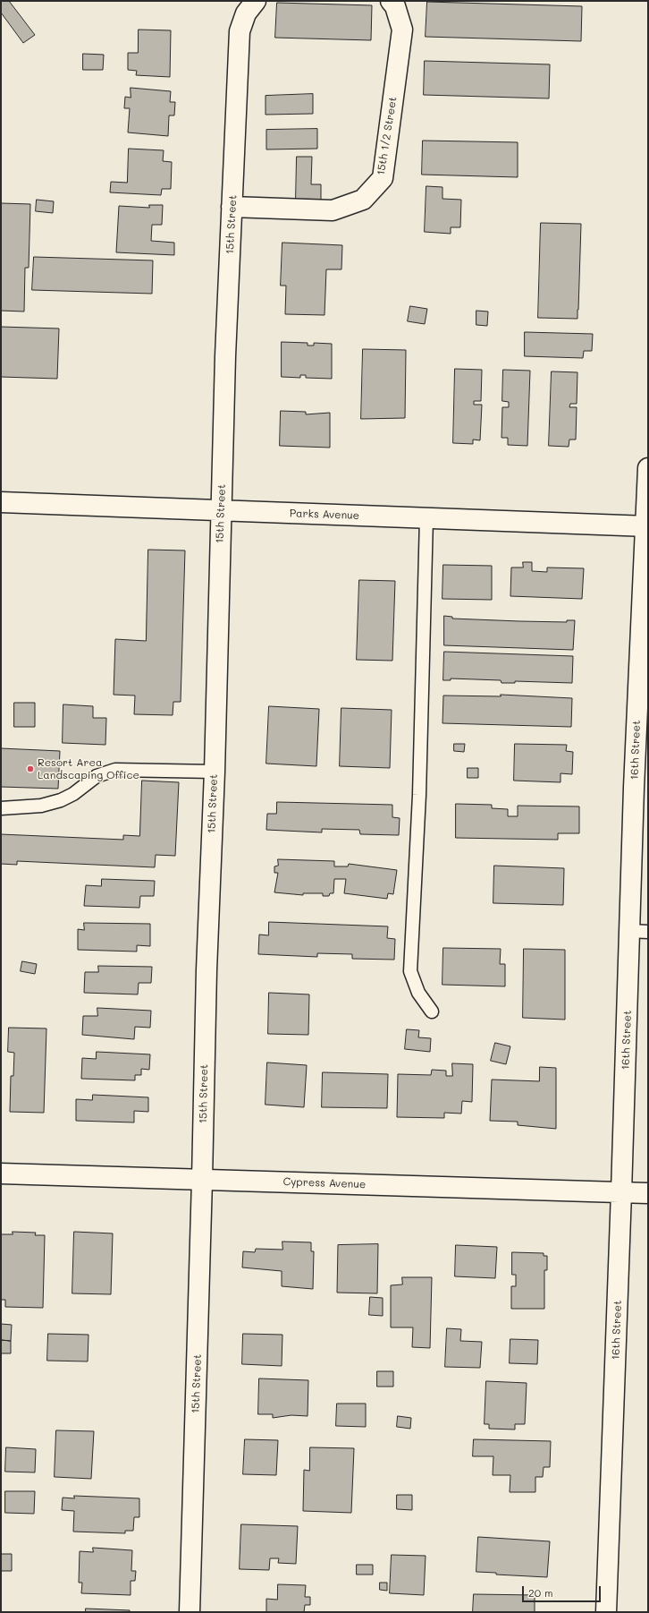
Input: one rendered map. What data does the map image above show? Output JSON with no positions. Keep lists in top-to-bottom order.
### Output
{
  "streets": {
    "street": [
      "15th 1/2 Street",
      "15th Street",
      "Parks Avenue",
      "16th Street",
      "Cypress Avenue"
    ]
  },
  "crossings": [
    ["15th 1/2 Street", "15th Street"],
    ["15th Street", "Parks Avenue"],
    ["15th Street", "Cypress Avenue"],
    ["Parks Avenue", "16th Street"],
    ["16th Street", "Cypress Avenue"]
  ],
  "places": ["Resort Area Landscaping Office"],
  "scale_bar": "20 m"
}
